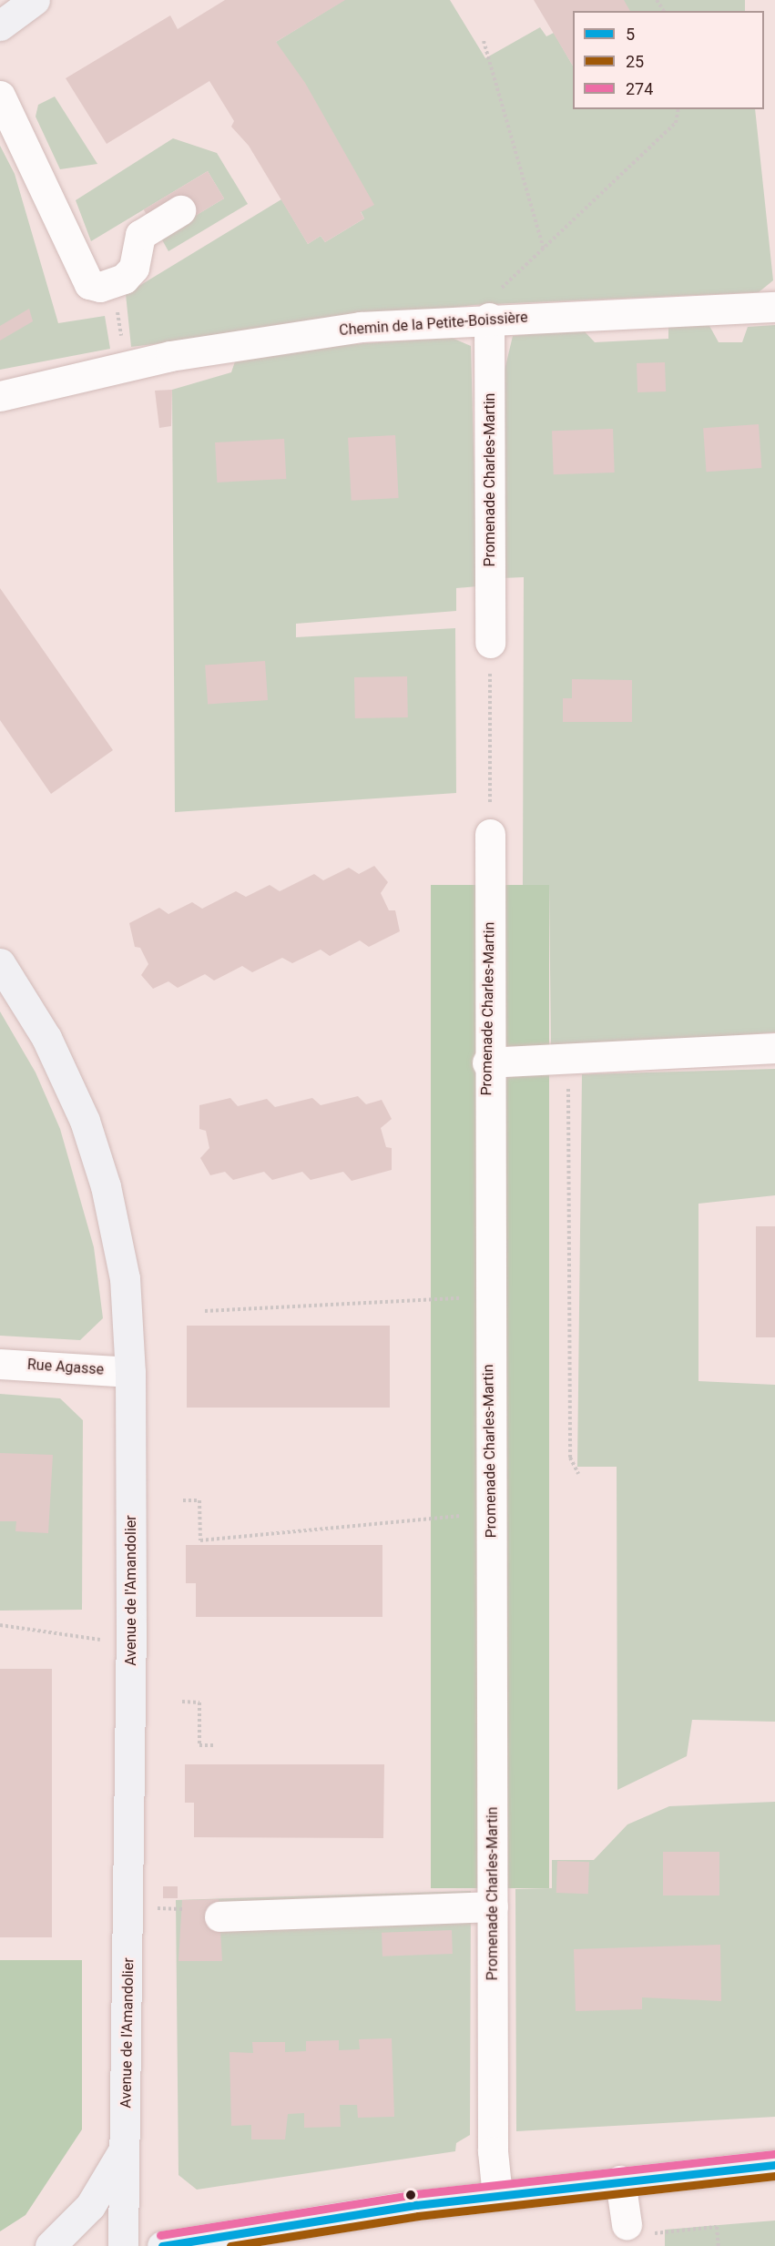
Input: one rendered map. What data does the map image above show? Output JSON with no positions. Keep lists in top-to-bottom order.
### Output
{
  "streets": {
    "main road": ["Avenue de l'Amandolier"],
    "street": ["Chemin de la Petite-Boissière", "Promenade Charles-Martin", "Rue Agasse"]
  },
  "crossings": [
    ["Chemin de la Petite-Boissière", "Promenade Charles-Martin"],
    ["Rue Agasse", "Avenue de l'Amandolier"]
  ],
  "lines": ["transit line 274", "transit line 5", "transit line 25"],
  "legend": ["5", "25", "274"]
}
